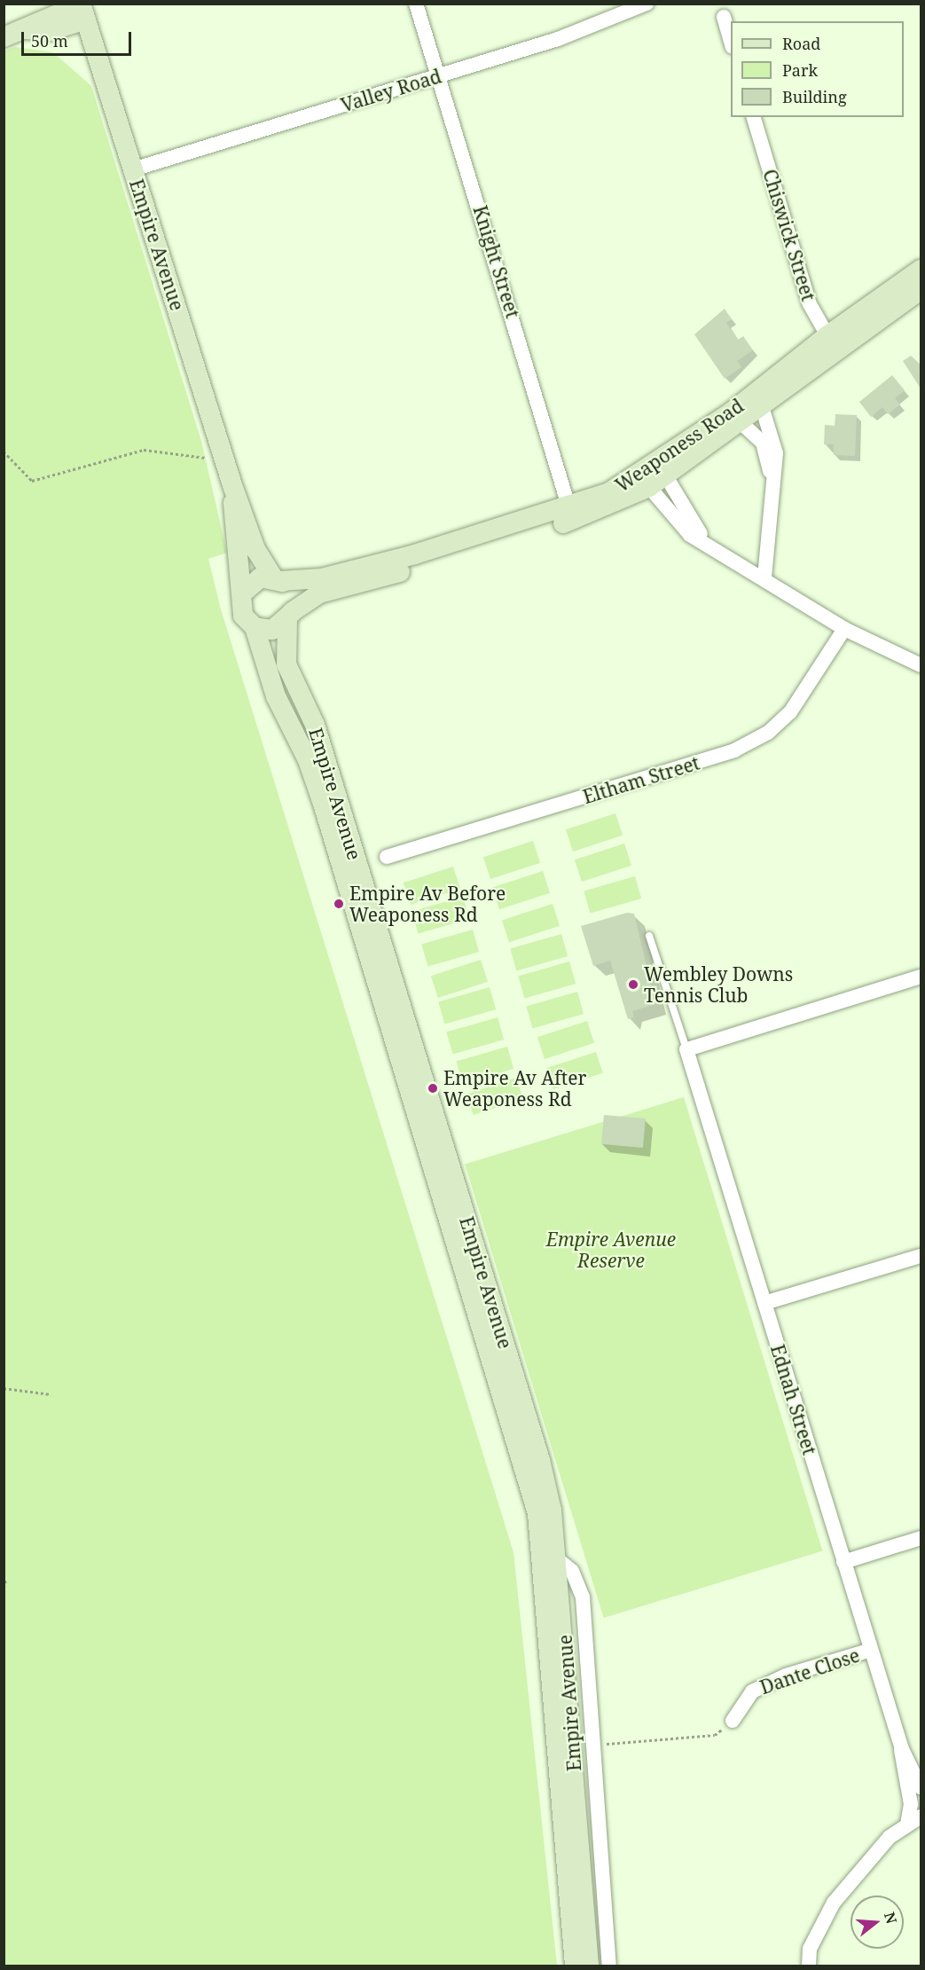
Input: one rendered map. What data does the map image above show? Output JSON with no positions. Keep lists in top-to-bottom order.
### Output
{
  "streets": {
    "main road": ["Empire Avenue", "Weaponess Road"],
    "street": [
      "Valley Road",
      "Chiswick Street",
      "Knight Street",
      "Eltham Street",
      "Ednah Street",
      "Dante Close"
    ]
  },
  "crossings": [
    ["Valley Road", "Empire Avenue"],
    ["Valley Road", "Knight Street"],
    ["Chiswick Street", "Weaponess Road"],
    ["Empire Avenue", "Weaponess Road"],
    ["Knight Street", "Weaponess Road"],
    ["Ednah Street", "Dante Close"]
  ],
  "parks": ["Empire Avenue Reserve"],
  "places": ["Empire Av Before Weaponess Rd", "Wembley Downs Tennis Club", "Empire Av After Weaponess Rd"],
  "legend": ["Road", "Park", "Building"],
  "scale_bar": "50 m",
  "north": "right"
}
